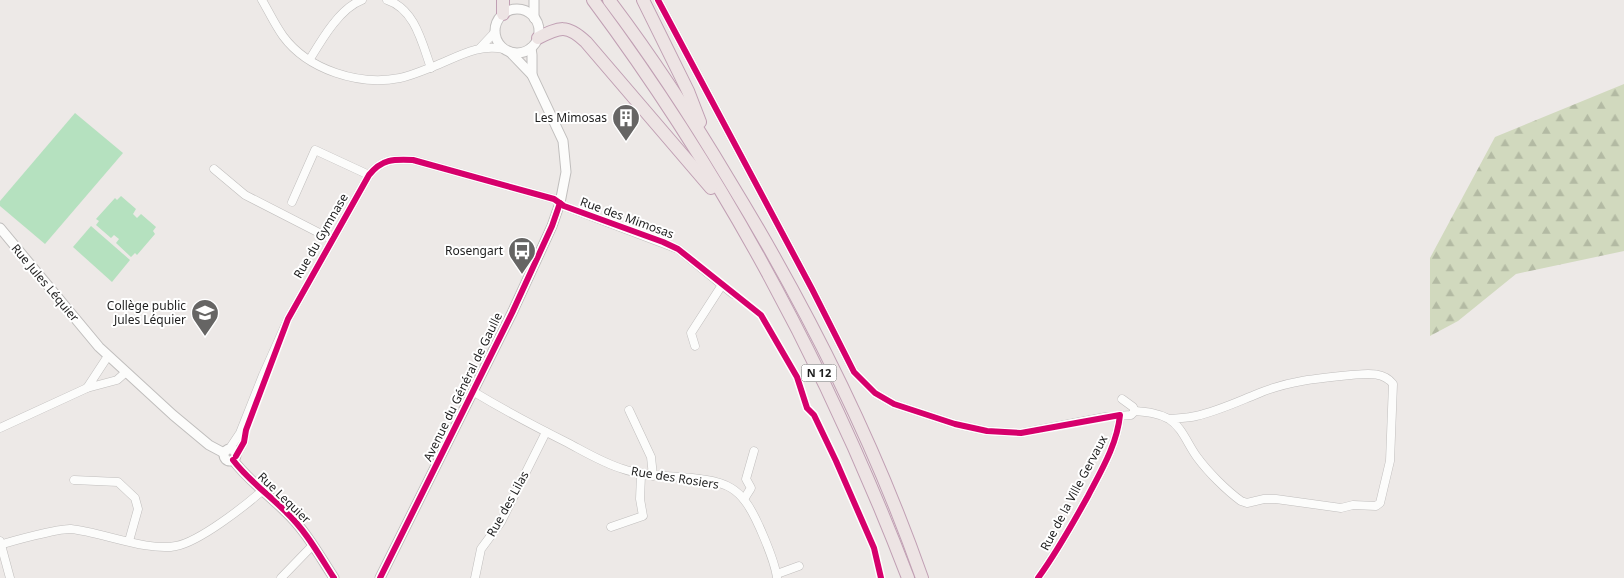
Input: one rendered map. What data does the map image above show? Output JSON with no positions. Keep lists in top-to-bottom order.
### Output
{
  "streets": {
    "highway": ["N 12"],
    "street": [
      "Rue des Mimosas",
      "Rue du Gymnase",
      "Rue Jules Léquier",
      "Avenue du Général de Gaulle",
      "Rue des Rosiers",
      "Rue de la Ville Gervaux",
      "Rue Lequier",
      "Rue des Lilas"
    ]
  },
  "crossings": [
    ["Rue des Mimosas", "Rue du Gymnase"],
    ["Rue des Mimosas", "Avenue du Général de Gaulle"],
    ["Rue du Gymnase", "Rue Lequier"],
    ["Avenue du Général de Gaulle", "Rue des Rosiers"],
    ["Rue des Rosiers", "Rue des Lilas"]
  ],
  "places": {
    "building": ["Les Mimosas"],
    "bus stop": ["Rosengart"],
    "school or university": ["Collège public Jules Léquier"]
  }
}
